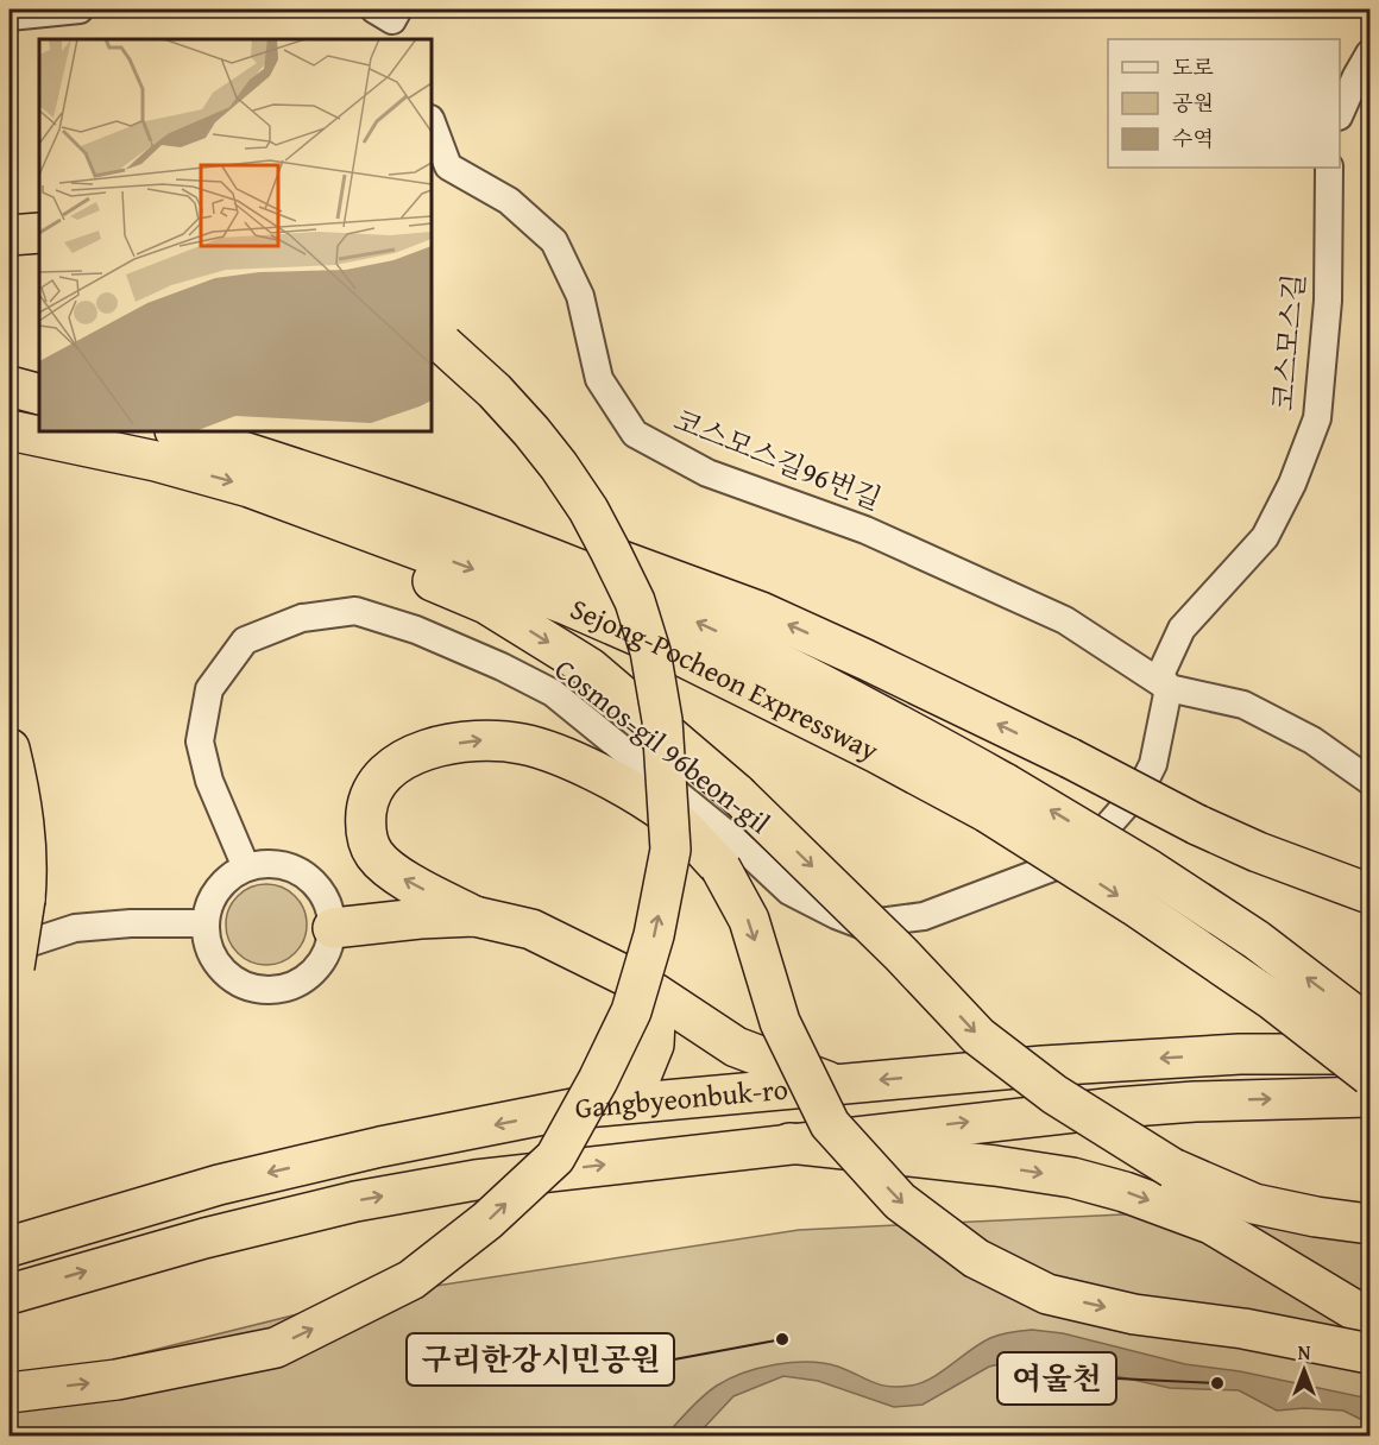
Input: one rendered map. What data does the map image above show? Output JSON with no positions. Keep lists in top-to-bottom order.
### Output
{
  "streets": {
    "highway": ["Sejong-Pocheon Expressway", "Gangbyeonbuk-ro"],
    "street": ["코스모스길", "코스모스길96번길", "Cosmos-gil 96beon-gil"]
  },
  "crossings": [
    ["코스모스길", "코스모스길96번길"],
    ["코스모스길", "Cosmos-gil 96beon-gil"],
    ["코스모스길96번길", "Cosmos-gil 96beon-gil"]
  ],
  "places": ["구리한강시민공원", "여울천"],
  "legend": ["도로", "공원", "수역"],
  "north": "top"
}
